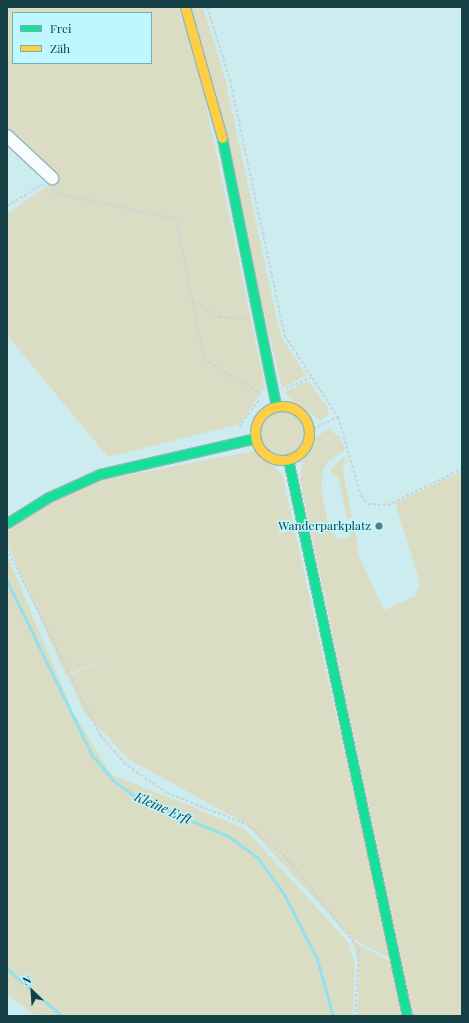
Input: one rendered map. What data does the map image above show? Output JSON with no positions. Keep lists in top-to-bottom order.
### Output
{
  "water": ["Kleine Erft"],
  "places": ["Wanderparkplatz"],
  "legend": ["Frei", "Zäh"],
  "north": "top left"
}
